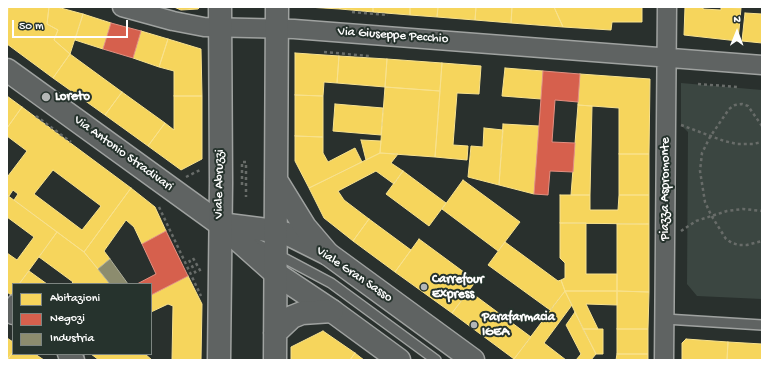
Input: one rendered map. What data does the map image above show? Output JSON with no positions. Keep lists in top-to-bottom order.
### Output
{
  "streets": {
    "main road": ["Via Antonio Stradivari", "Viale Abruzzi", "Viale Gran Sasso"],
    "street": ["Via Giuseppe Pecchio", "Piazza Aspromonte"]
  },
  "crossings": [
    ["Via Giuseppe Pecchio", "Viale Abruzzi"],
    ["Via Giuseppe Pecchio", "Piazza Aspromonte"],
    ["Via Antonio Stradivari", "Viale Abruzzi"],
    ["Via Antonio Stradivari", "Viale Gran Sasso"],
    ["Viale Abruzzi", "Viale Gran Sasso"]
  ],
  "places": ["Loreto", "Carrefour Express", "Parafarmacia IGEA"],
  "legend": ["Abitazioni", "Negozi", "Industria"],
  "scale_bar": "50 m",
  "north": "top"
}
